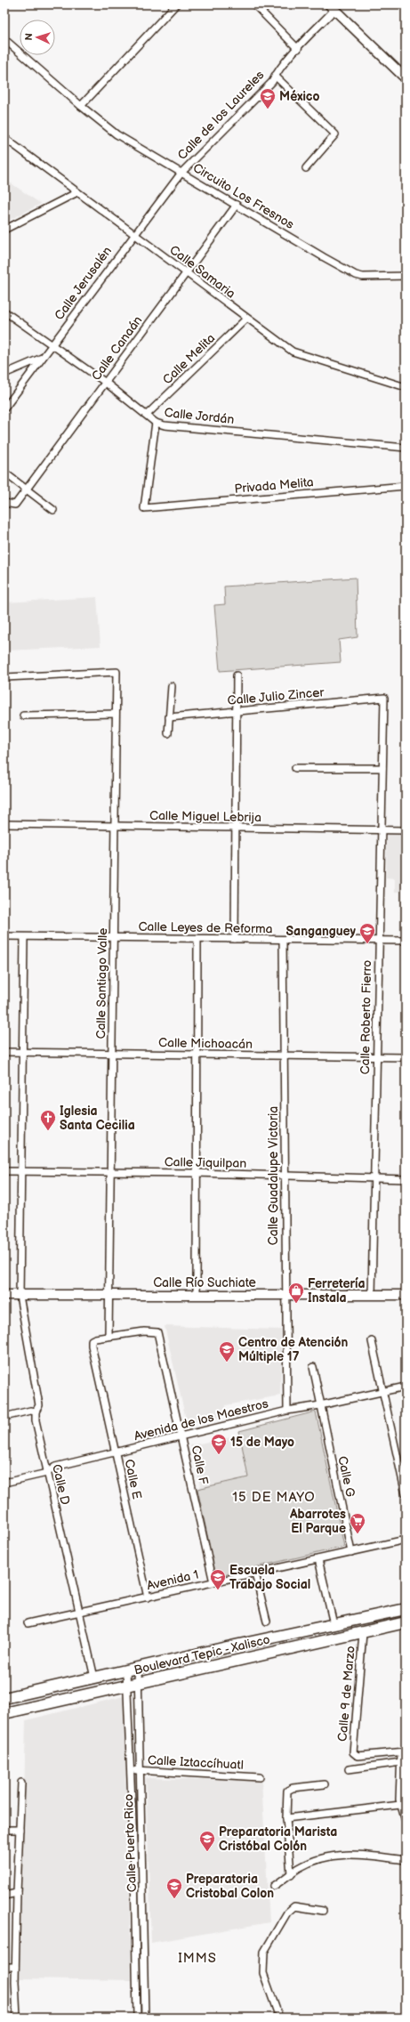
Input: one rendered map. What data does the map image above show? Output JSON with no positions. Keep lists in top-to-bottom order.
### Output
{
  "streets": {
    "main road": ["Calle Río Suchiate", "Boulevard Tepic - Xalisco"],
    "street": [
      "Calle de los Laureles",
      "Circuito Los Fresnos",
      "Calle Samaria",
      "Calle Jerusalén",
      "Calle Canaán",
      "Calle Melita",
      "Calle Jordán",
      "Privada Melita",
      "Calle Julio Zincer",
      "Calle Miguel Lebrija",
      "Calle Leyes de Reforma",
      "Calle Santiago Valle",
      "Calle Roberto Fierro",
      "Calle Michoacán",
      "Calle Jiquilpan",
      "Calle Guadalupe Victoria",
      "Avenida de los Maestros",
      "Calle F",
      "Calle G",
      "Calle E",
      "Calle D",
      "Avenida 1",
      "Calle 9 de Marzo",
      "Calle Iztaccíhuatl",
      "Calle Puerto Rico"
    ]
  },
  "crossings": [
    ["Calle de los Laureles", "Circuito Los Fresnos"],
    ["Calle de los Laureles", "Calle Jerusalén"],
    ["Circuito Los Fresnos", "Calle Jerusalén"],
    ["Circuito Los Fresnos", "Calle Canaán"],
    ["Calle Samaria", "Calle Jerusalén"],
    ["Calle Samaria", "Calle Canaán"],
    ["Calle Samaria", "Calle Melita"],
    ["Calle Jerusalén", "Calle Jordán"],
    ["Calle Canaán", "Calle Jordán"],
    ["Calle Melita", "Calle Jordán"],
    ["Calle Jordán", "Privada Melita"],
    ["Calle Julio Zincer", "Calle Roberto Fierro"],
    ["Calle Miguel Lebrija", "Calle Santiago Valle"],
    ["Calle Miguel Lebrija", "Calle Roberto Fierro"],
    ["Calle Leyes de Reforma", "Calle Santiago Valle"],
    ["Calle Leyes de Reforma", "Calle Roberto Fierro"],
    ["Calle Leyes de Reforma", "Calle Guadalupe Victoria"],
    ["Calle Leyes de Reforma", "Calle D"],
    ["Calle Santiago Valle", "Calle Michoacán"],
    ["Calle Santiago Valle", "Calle Jiquilpan"],
    ["Calle Santiago Valle", "Calle Río Suchiate"],
    ["Calle Roberto Fierro", "Calle Michoacán"],
    ["Calle Roberto Fierro", "Calle Jiquilpan"],
    ["Calle Roberto Fierro", "Calle Río Suchiate"],
    ["Calle Michoacán", "Calle Guadalupe Victoria"],
    ["Calle Michoacán", "Calle D"],
    ["Calle Jiquilpan", "Calle Guadalupe Victoria"],
    ["Calle Jiquilpan", "Calle D"],
    ["Calle Guadalupe Victoria", "Calle Río Suchiate"],
    ["Calle Guadalupe Victoria", "Avenida de los Maestros"],
    ["Calle Río Suchiate", "Calle D"],
    ["Avenida de los Maestros", "Calle F"],
    ["Avenida de los Maestros", "Calle G"],
    ["Avenida de los Maestros", "Calle E"],
    ["Avenida de los Maestros", "Calle D"],
    ["Calle F", "Calle E"],
    ["Calle F", "Avenida 1"],
    ["Calle G", "Avenida 1"],
    ["Calle E", "Avenida 1"],
    ["Calle D", "Avenida 1"],
    ["Calle D", "Boulevard Tepic - Xalisco"],
    ["Boulevard Tepic - Xalisco", "Calle 9 de Marzo"],
    ["Boulevard Tepic - Xalisco", "Calle Puerto Rico"],
    ["Calle Iztaccíhuatl", "Calle Puerto Rico"]
  ],
  "districts": ["15 DE MAYO", "IMMS"],
  "places": {
    "school or university": [
      "México",
      "Sanganguey",
      "Centro de Atención Múltiple 17",
      "15 de Mayo",
      "Escuela Trabajo Social",
      "Preparatoria Marista Cristóbal Colón",
      "Preparatoria Cristobal Colon"
    ],
    "church": ["Iglesia Santa Cecilia"],
    "shop": ["Ferretería Instala"],
    "supermarket": ["Abarrotes El Parque"]
  },
  "north": "left"
}
